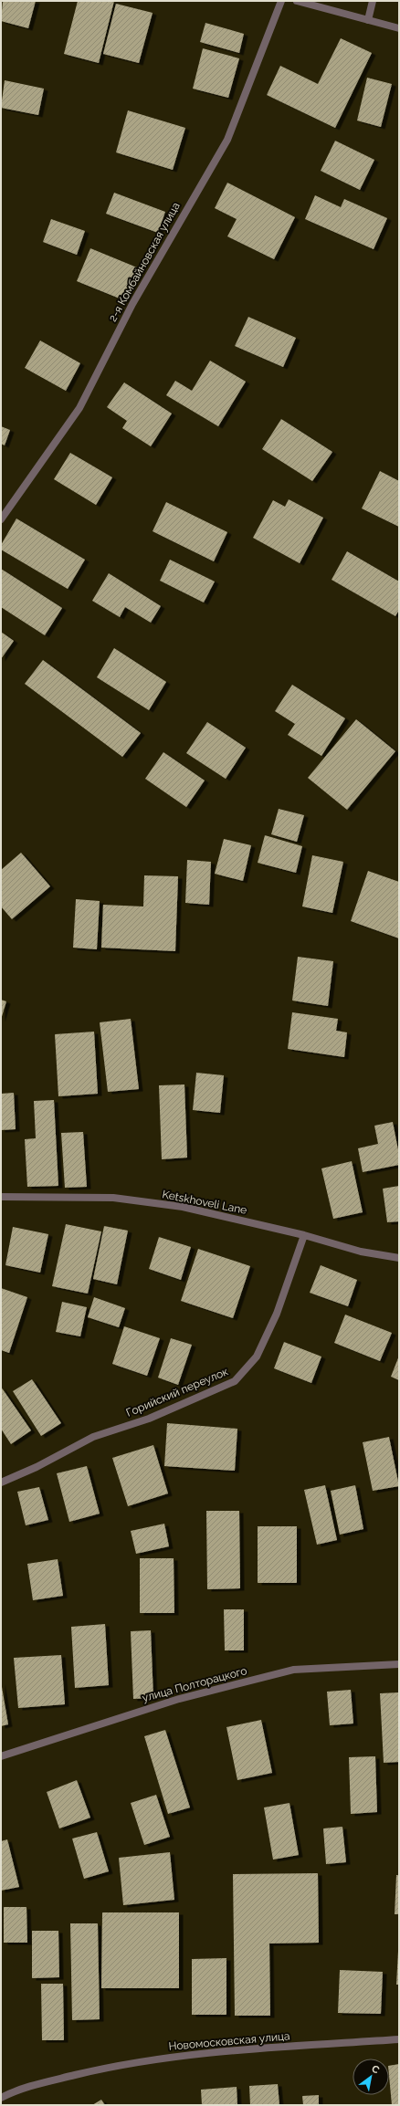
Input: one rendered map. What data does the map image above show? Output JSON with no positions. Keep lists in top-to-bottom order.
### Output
{
  "streets": {
    "street": [
      "2-я Комбайновская улица",
      "Ketskhoveli Lane",
      "Горийский переулок",
      "улица Полторацкого",
      "Новомосковская улица"
    ]
  },
  "crossings": [
    ["Ketskhoveli Lane", "Горийский переулок"]
  ],
  "north": "top right"
}
